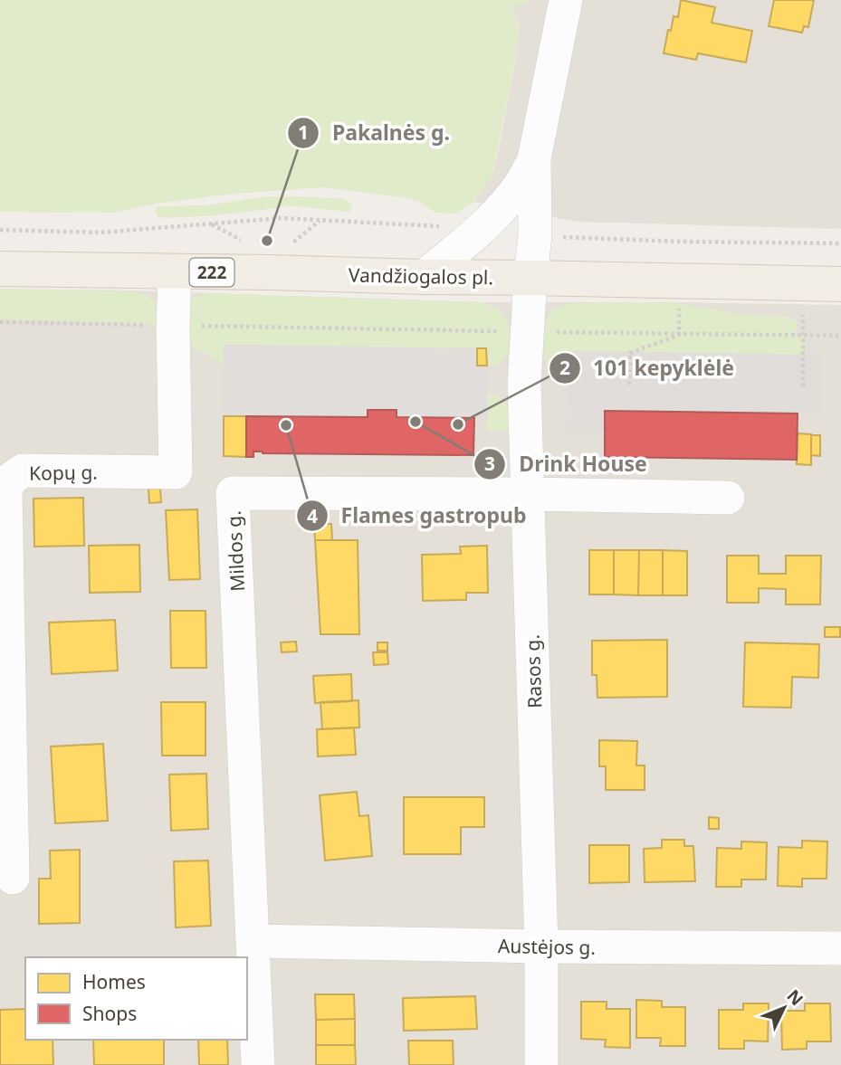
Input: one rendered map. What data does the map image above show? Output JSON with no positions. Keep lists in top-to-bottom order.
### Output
{
  "streets": {
    "main road": ["222", "Vandžiogalos pl."],
    "street": [
      "Kopų g.",
      "Mildos g.",
      "Rasos g.",
      "Austėjos g."
    ]
  },
  "crossings": [
    ["Vandžiogalos pl.", "Rasos g."],
    ["Mildos g.", "Rasos g."],
    ["Mildos g.", "Austėjos g."],
    ["Rasos g.", "Austėjos g."]
  ],
  "places": [
    "Pakalnės g.",
    "Drink House",
    "101 kepyklėlė",
    "Flames gastropub"
  ],
  "legend": ["Homes", "Shops"],
  "north": "top right"
}
